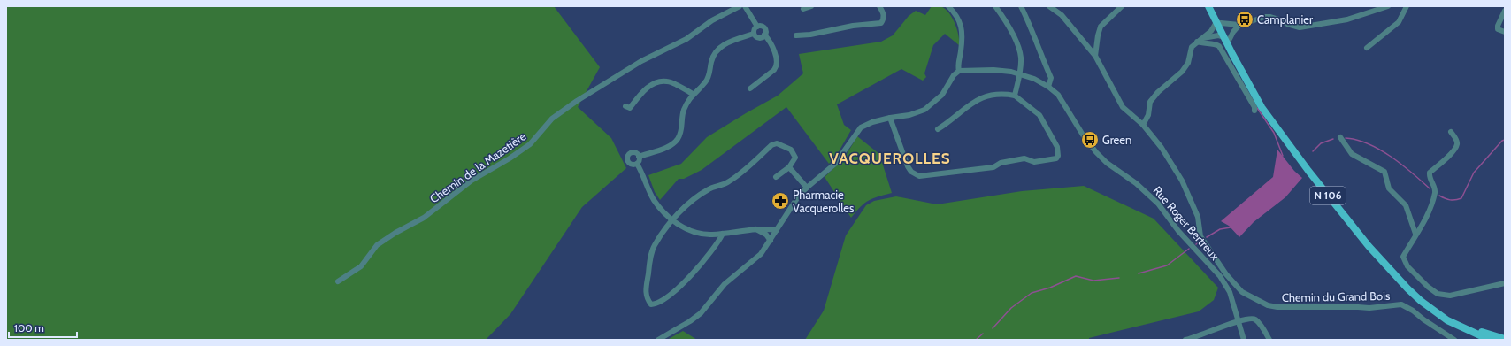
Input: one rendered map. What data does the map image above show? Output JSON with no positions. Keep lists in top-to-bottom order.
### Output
{
  "streets": {
    "main road": ["N 106"],
    "street": ["Chemin de la Mazetière", "Rue Roger Bertreux", "Chemin du Grand Bois"]
  },
  "districts": ["VACQUEROLLES"],
  "places": {
    "bus stop": ["Camplanier", "Green"],
    "pharmacy": ["Pharmacie Vacquerolles"]
  },
  "scale_bar": "100 m"
}
